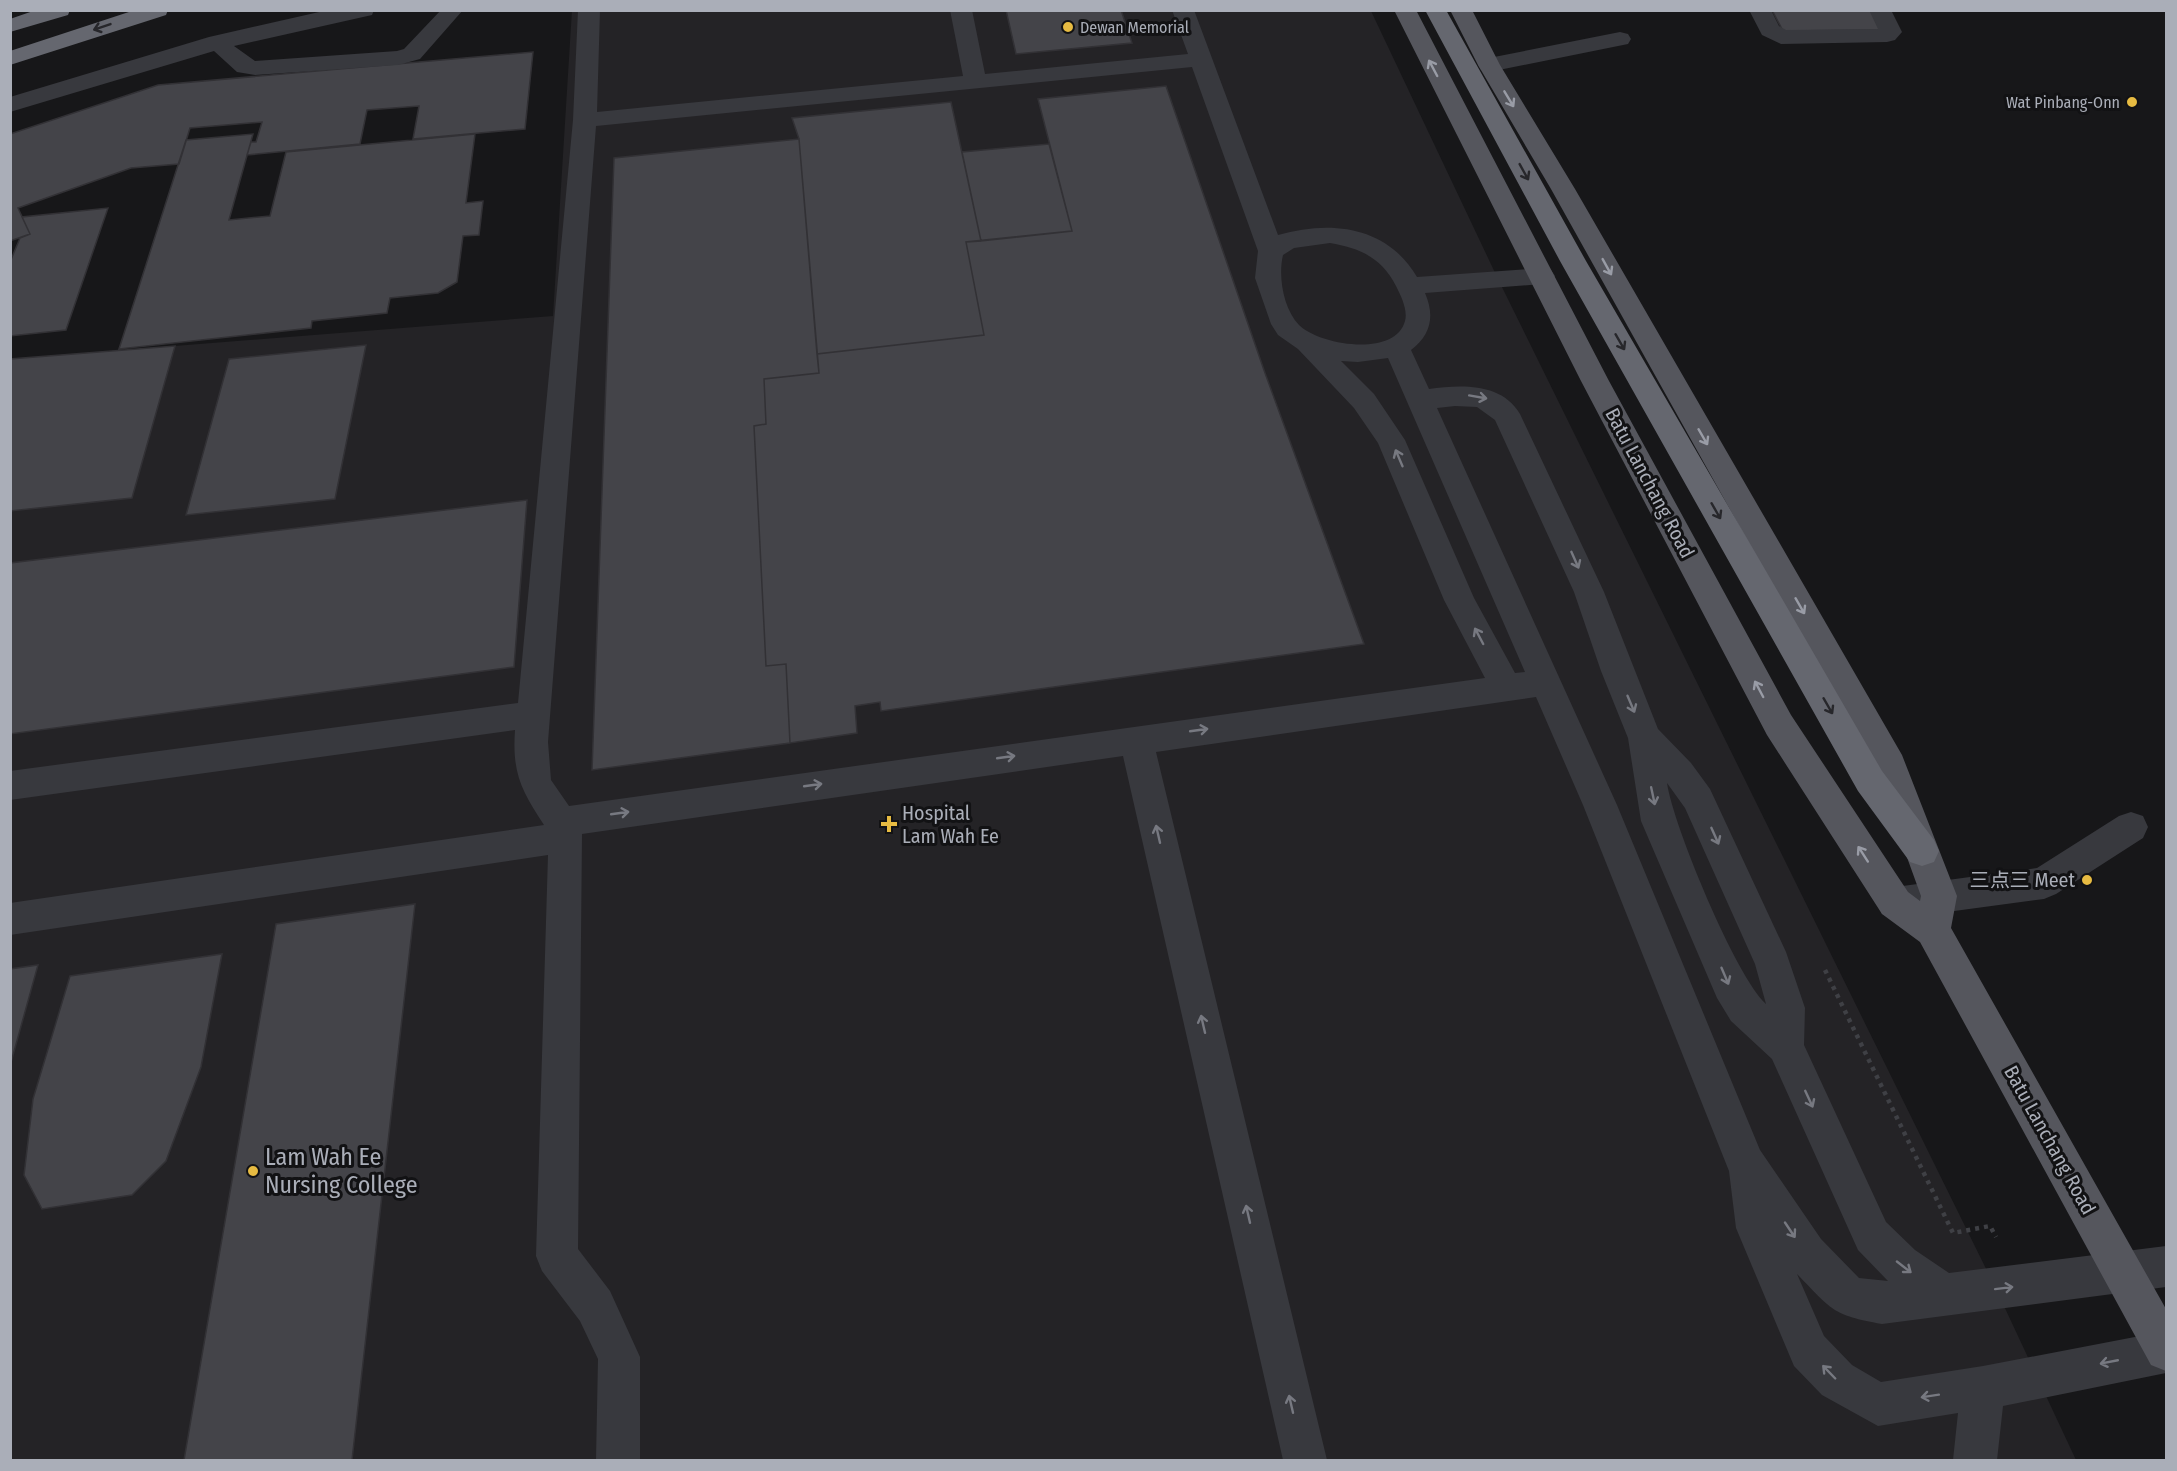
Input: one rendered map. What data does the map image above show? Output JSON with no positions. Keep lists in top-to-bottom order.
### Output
{
  "streets": {
    "main road": ["Batu Lanchang Road"]
  },
  "places": {
    "other": [
      "Dewan Memorial",
      "Wat Pinbang-Onn",
      "三点三 Meet",
      "Lam Wah Ee Nursing College"
    ],
    "health": ["Hospital Lam Wah Ee"]
  }
}
